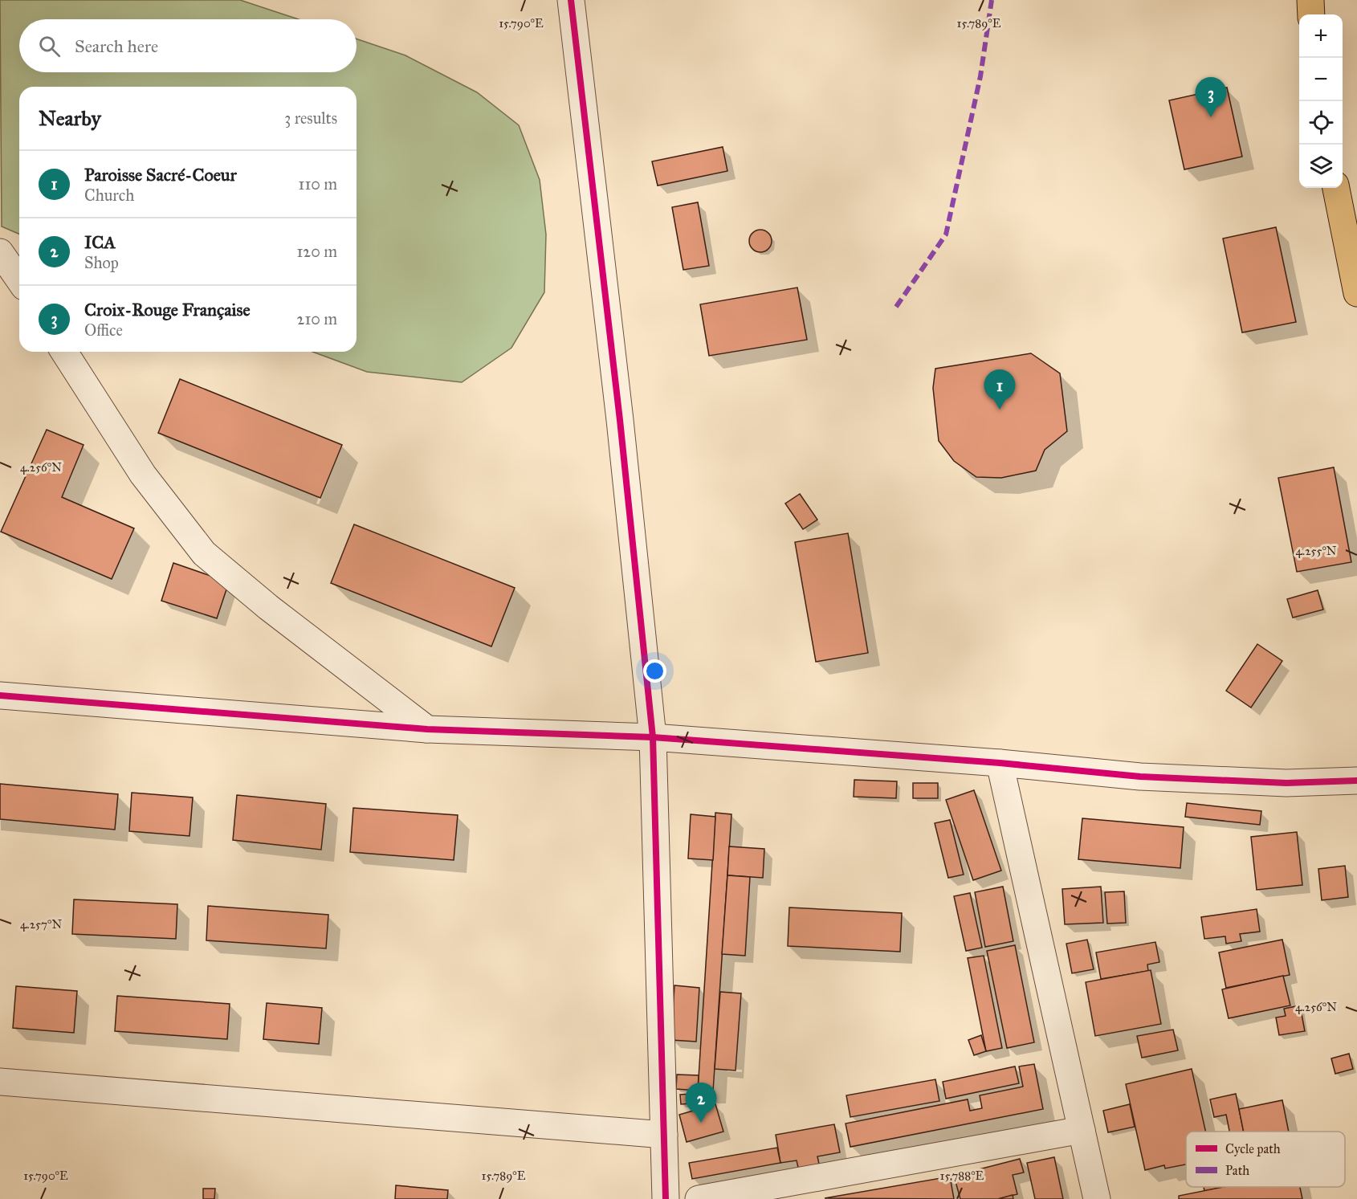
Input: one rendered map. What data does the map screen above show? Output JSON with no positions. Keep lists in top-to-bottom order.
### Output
{
  "legend": ["Cycle path", "Path"],
  "page": {
    "map_buttons": ["+", "−"],
    "search": "Search here",
    "pins": ["3", "1", "2"],
    "heading": ["Nearby", "3 results"],
    "list": [
      {
        "mark": "1",
        "name": "Paroisse Sacré-Coeur",
        "note": "Church",
        "value": "110 m"
      },
      {
        "mark": "2",
        "name": "ICA",
        "note": "Shop",
        "value": "120 m"
      },
      {
        "mark": "3",
        "name": "Croix-Rouge Française",
        "note": "Office",
        "value": "210 m"
      }
    ]
  },
  "coordinates": [
    "15.790°E",
    "15.789°E",
    "4.256°N",
    "4.255°N",
    "4.257°N",
    "15.788°E"
  ]
}
